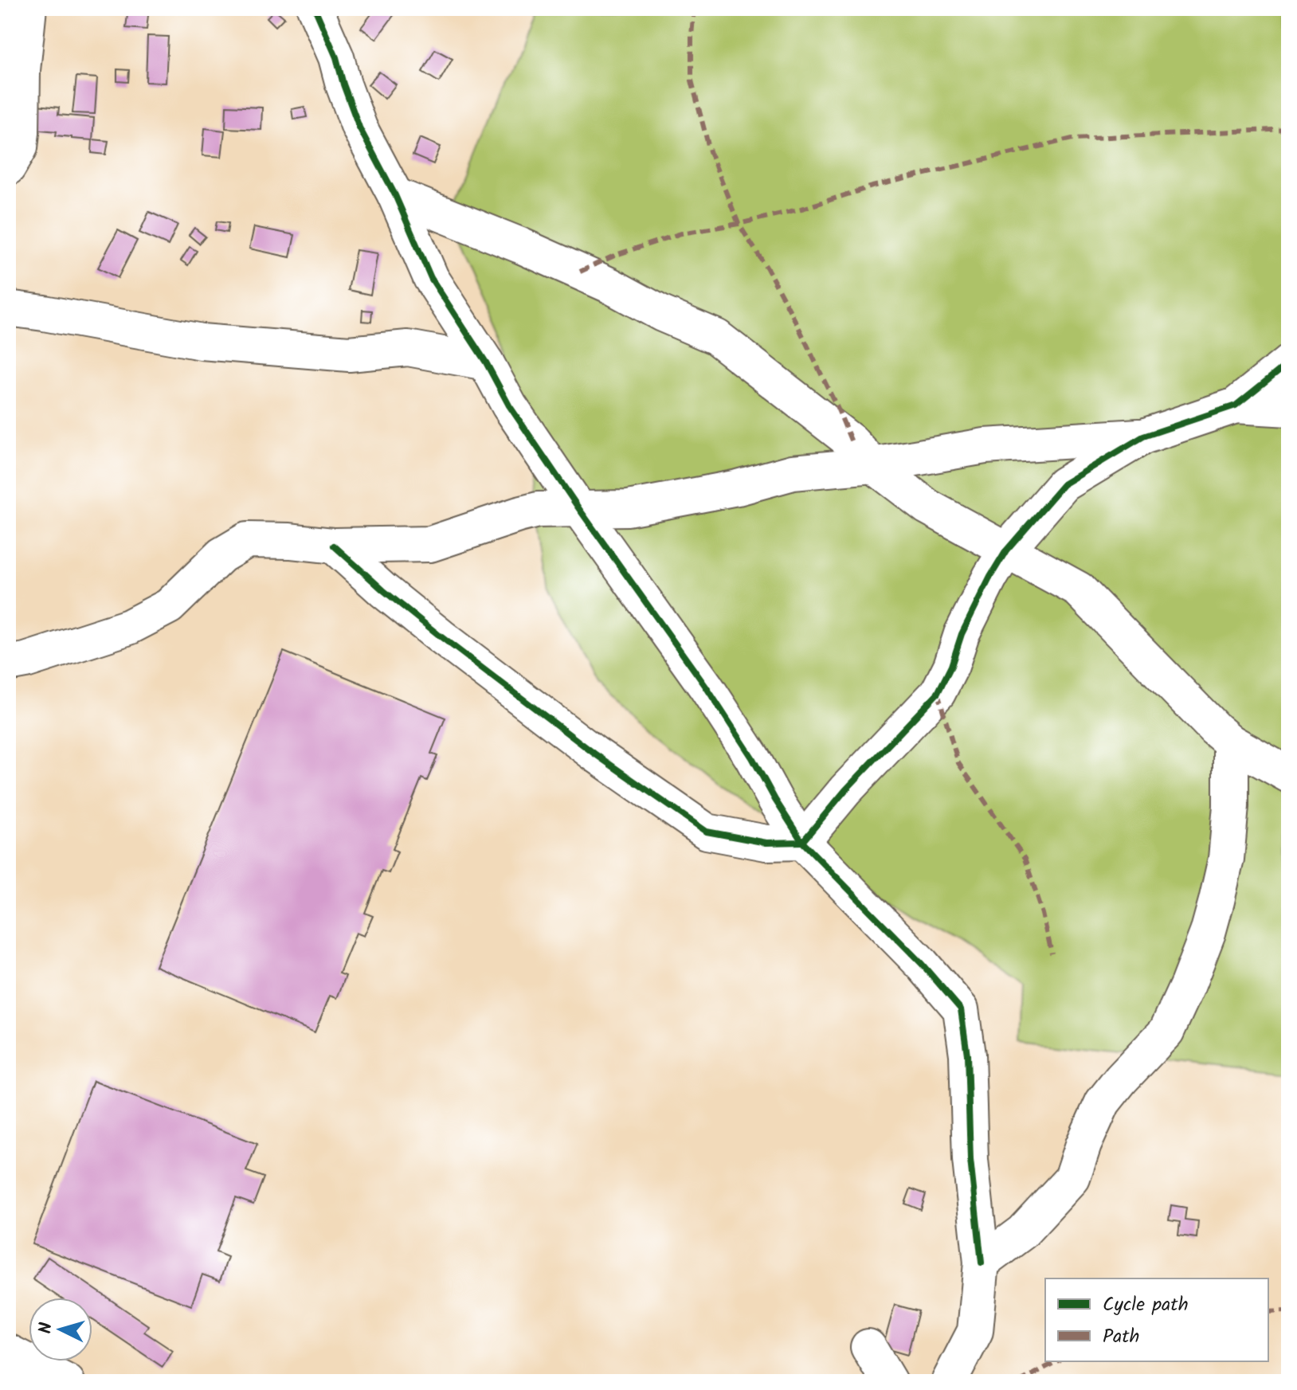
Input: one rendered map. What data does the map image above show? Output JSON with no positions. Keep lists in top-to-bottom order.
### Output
{
  "legend": ["Cycle path", "Path"],
  "north": "left"
}
